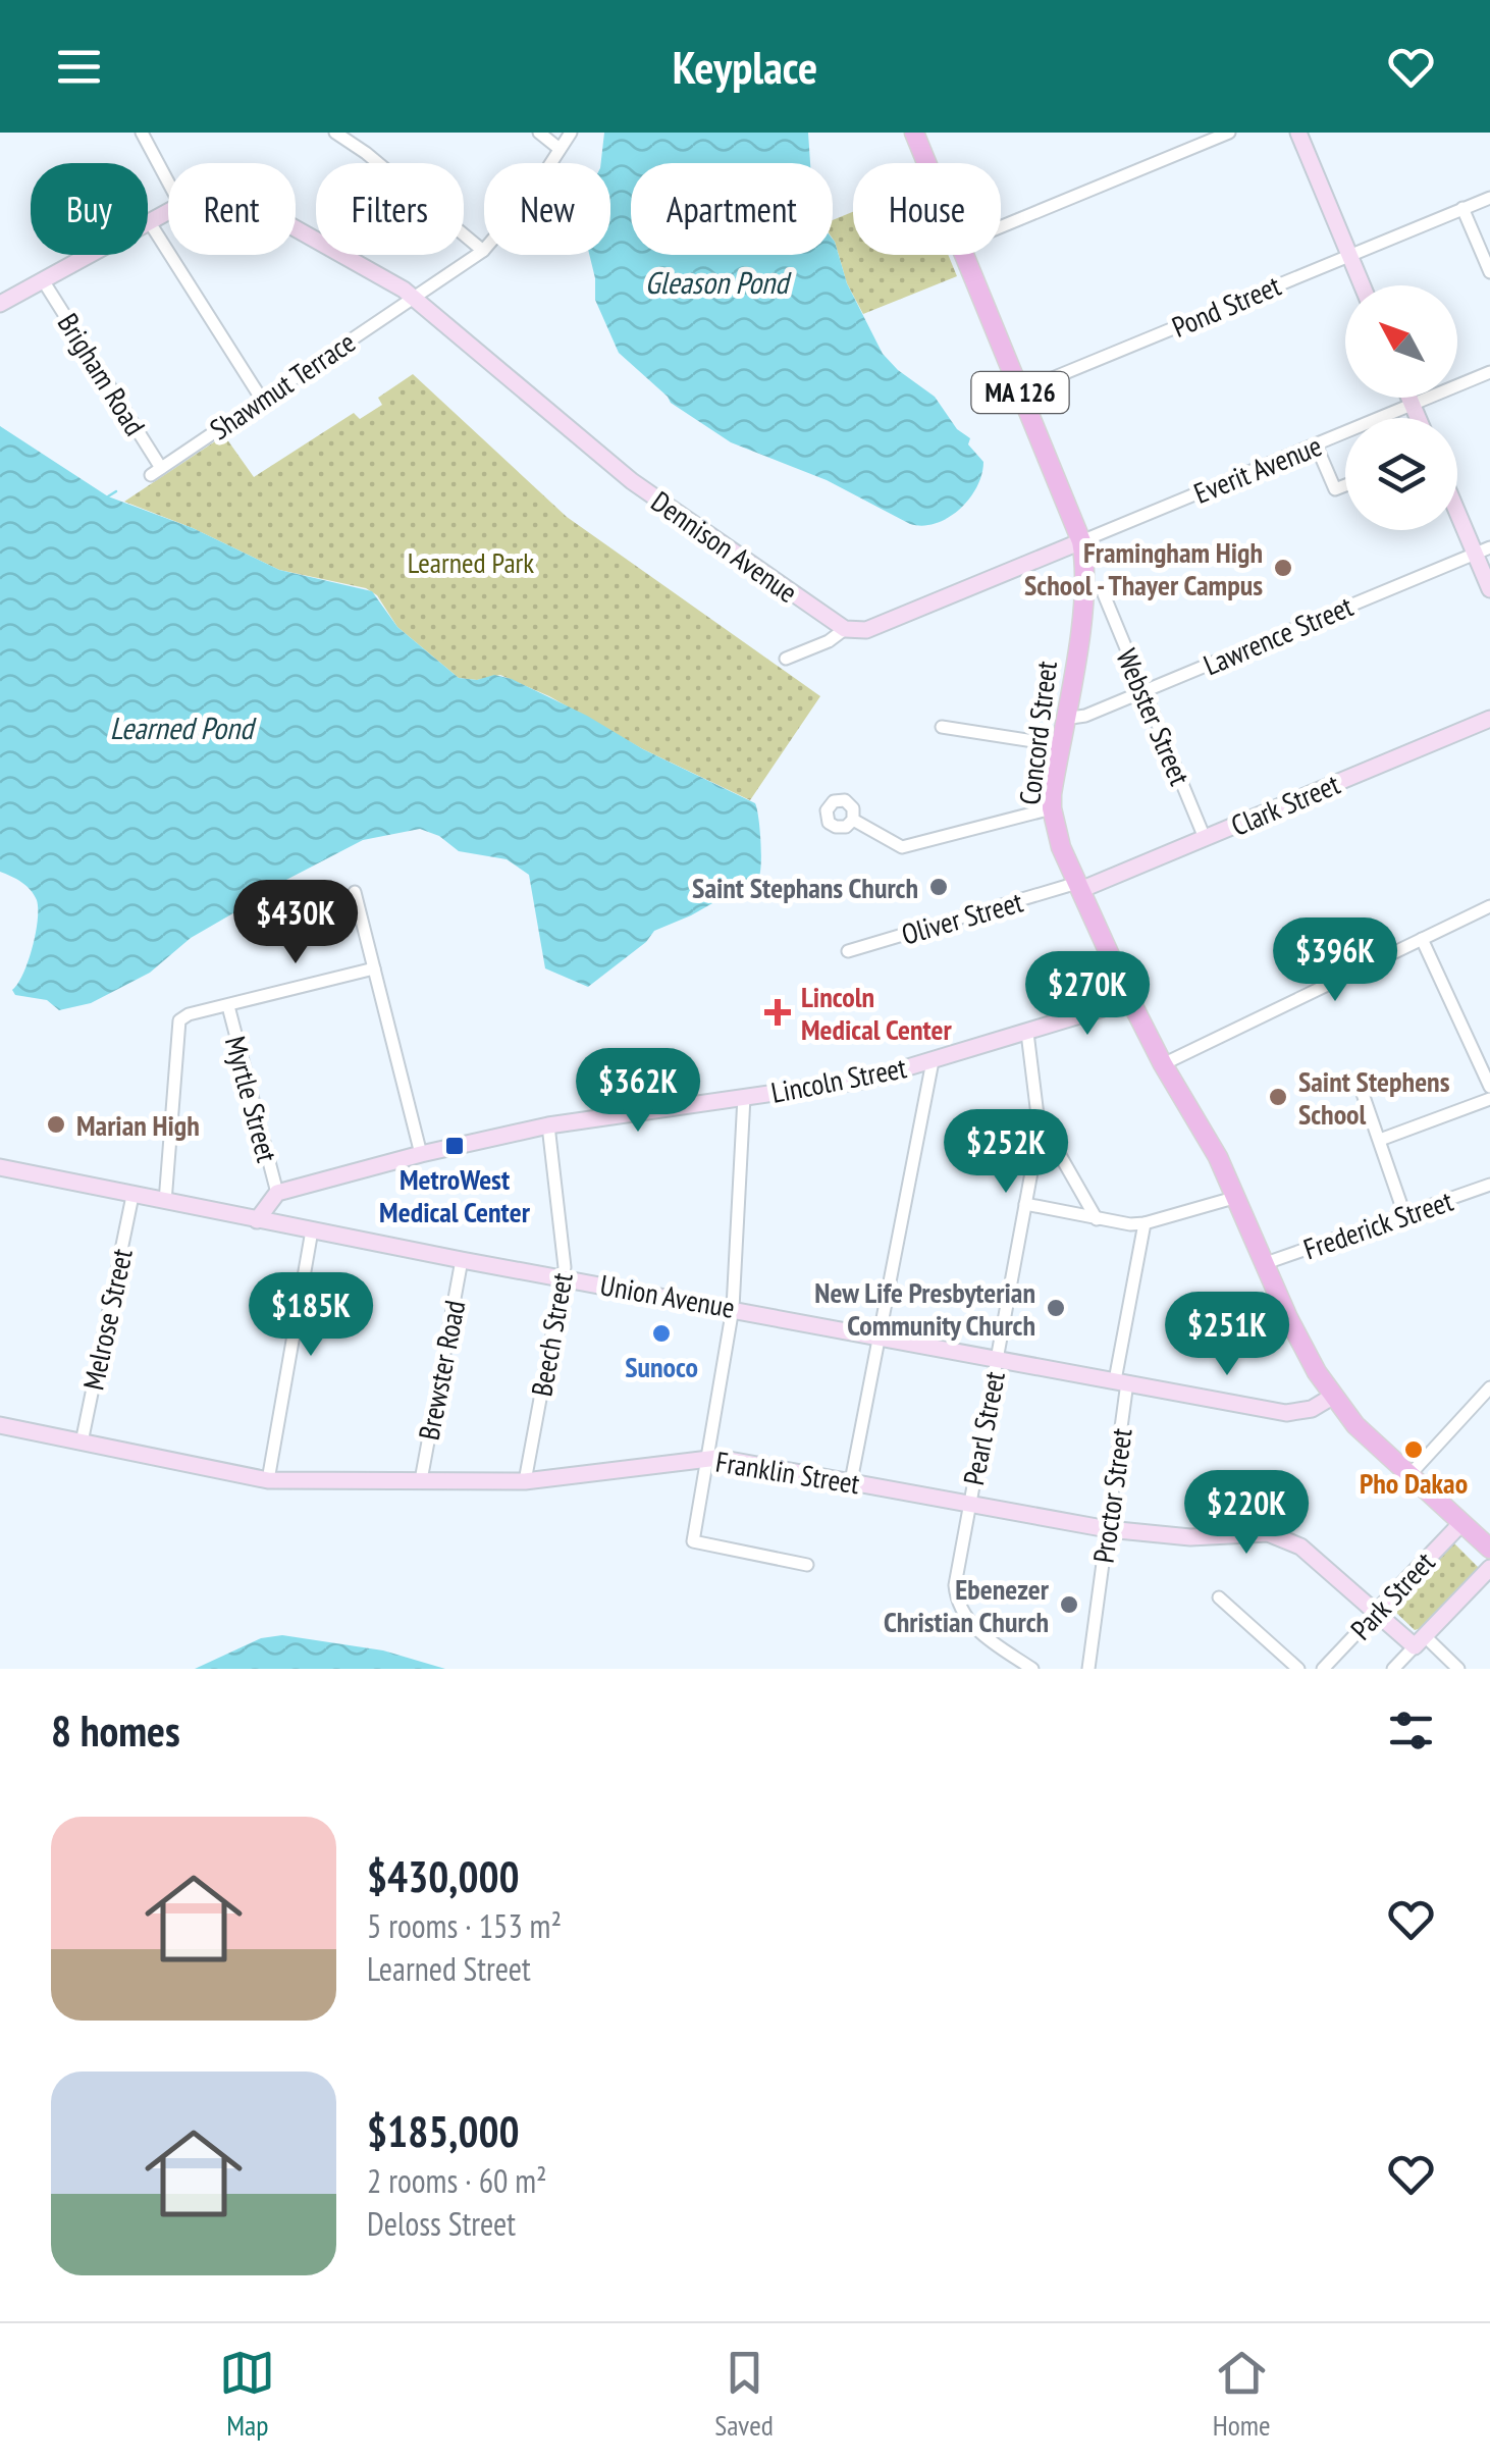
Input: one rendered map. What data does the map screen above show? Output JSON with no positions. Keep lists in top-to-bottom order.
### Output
{
  "streets": {
    "main road": ["MA 126", "Concord Street"],
    "street": [
      "Pond Street",
      "Brigham Road",
      "Shawmut Terrace",
      "Everit Avenue",
      "Dennison Avenue",
      "Lawrence Street",
      "Webster Street",
      "Clark Street",
      "Oliver Street",
      "Lincoln Street",
      "Myrtle Street",
      "Frederick Street",
      "Union Avenue",
      "Melrose Street",
      "Beech Street",
      "Brewster Road",
      "Pearl Street",
      "Franklin Street",
      "Proctor Street",
      "Park Street"
    ]
  },
  "crossings": [
    ["Pond Street", "Concord Street"],
    ["Brigham Road", "Shawmut Terrace"],
    ["Shawmut Terrace", "Dennison Avenue"],
    ["Everit Avenue", "Concord Street"],
    ["Lawrence Street", "Webster Street"],
    ["Lawrence Street", "Concord Street"],
    ["Webster Street", "Clark Street"],
    ["Concord Street", "Clark Street"],
    ["Concord Street", "Oliver Street"],
    ["Concord Street", "Lincoln Street"],
    ["Concord Street", "Frederick Street"],
    ["Concord Street", "Union Avenue"],
    ["Concord Street", "Park Street"],
    ["Clark Street", "Oliver Street"],
    ["Lincoln Street", "Myrtle Street"],
    ["Lincoln Street", "Beech Street"],
    ["Lincoln Street", "Pearl Street"],
    ["Union Avenue", "Melrose Street"],
    ["Union Avenue", "Beech Street"],
    ["Union Avenue", "Brewster Road"],
    ["Union Avenue", "Pearl Street"],
    ["Union Avenue", "Proctor Street"],
    ["Melrose Street", "Franklin Street"],
    ["Beech Street", "Franklin Street"],
    ["Brewster Road", "Franklin Street"],
    ["Pearl Street", "Franklin Street"],
    ["Franklin Street", "Proctor Street"],
    ["Franklin Street", "Park Street"]
  ],
  "water": ["Gleason Pond", "Learned Pond"],
  "parks": ["Learned Park"],
  "places": {
    "other": [
      "Framingham High School - Thayer Campus",
      "Saint Stephans Church",
      "Saint Stephens School",
      "Marian High",
      "New Life Presbyterian Community Church",
      "Sunoco",
      "Pho Dakao",
      "Ebenezer Christian Church"
    ],
    "health": ["Lincoln Medical Center"],
    "transit": ["MetroWest Medical Center"]
  },
  "north": "top left",
  "page": {
    "header": "Keyplace",
    "chip": [
      "Buy",
      "Rent",
      "Filters",
      "New",
      "Apartment",
      "House"
    ],
    "price": [
      "$430K",
      "$396K",
      "$270K",
      "$362K",
      "$252K",
      "$185K",
      "$251K",
      "$220K"
    ],
    "heading": "8 homes",
    "list": [
      {
        "name": "$430,000",
        "note": "5 rooms · 153 m² · Learned Street"
      },
      {
        "name": "$185,000",
        "note": "2 rooms · 60 m² · Deloss Street"
      }
    ],
    "tabs": ["Map", "Saved", "Home"]
  }
}
